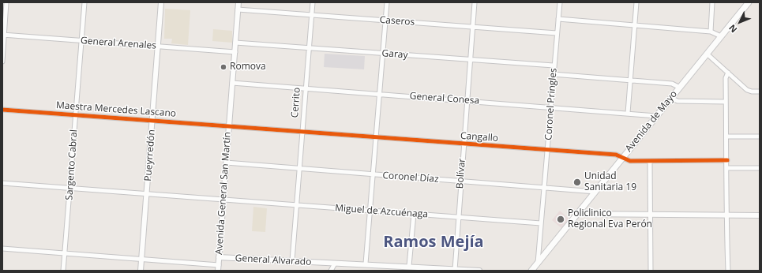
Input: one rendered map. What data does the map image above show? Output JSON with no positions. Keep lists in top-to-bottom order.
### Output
{
  "streets": {
    "main road": ["Avenida de Mayo"],
    "street": [
      "Caseros",
      "General Arenales",
      "Garay",
      "General Conesa",
      "Cerrito",
      "Coronel Pringles",
      "Maestra Mercedes Lascano",
      "Cangallo",
      "Pueyrredón",
      "Sargento Cabral",
      "Bolívar",
      "Coronel Díaz",
      "Avenida General San Martín",
      "Miguel de Azcuénaga",
      "General Alvarado"
    ]
  },
  "crossings": [
    ["Caseros", "Cerrito"],
    ["Caseros", "Coronel Pringles"],
    ["Caseros", "Bolívar"],
    ["Caseros", "Avenida General San Martín"],
    ["General Arenales", "Pueyrredón"],
    ["General Arenales", "Sargento Cabral"],
    ["General Arenales", "Avenida General San Martín"],
    ["Garay", "Cerrito"],
    ["Garay", "Coronel Pringles"],
    ["Garay", "Bolívar"],
    ["Garay", "Avenida General San Martín"],
    ["General Conesa", "Cerrito"],
    ["General Conesa", "Coronel Pringles"],
    ["General Conesa", "Avenida de Mayo"],
    ["General Conesa", "Bolívar"],
    ["General Conesa", "Avenida General San Martín"],
    ["Cerrito", "Cangallo"],
    ["Cerrito", "Coronel Díaz"],
    ["Cerrito", "Miguel de Azcuénaga"],
    ["Cerrito", "General Alvarado"],
    ["Coronel Pringles", "Avenida de Mayo"],
    ["Coronel Pringles", "Cangallo"],
    ["Coronel Pringles", "Coronel Díaz"],
    ["Coronel Pringles", "Miguel de Azcuénaga"],
    ["Maestra Mercedes Lascano", "Cangallo"],
    ["Maestra Mercedes Lascano", "Pueyrredón"],
    ["Maestra Mercedes Lascano", "Sargento Cabral"],
    ["Maestra Mercedes Lascano", "Avenida General San Martín"],
    ["Avenida de Mayo", "Cangallo"],
    ["Avenida de Mayo", "Coronel Díaz"],
    ["Cangallo", "Bolívar"],
    ["Cangallo", "Avenida General San Martín"],
    ["Pueyrredón", "Miguel de Azcuénaga"],
    ["Sargento Cabral", "Miguel de Azcuénaga"],
    ["Bolívar", "Coronel Díaz"],
    ["Bolívar", "Miguel de Azcuénaga"],
    ["Bolívar", "General Alvarado"],
    ["Coronel Díaz", "Avenida General San Martín"],
    ["Avenida General San Martín", "Miguel de Azcuénaga"],
    ["Avenida General San Martín", "General Alvarado"]
  ],
  "districts": ["Ramos Mejía"],
  "places": ["Romova", "Unidad Sanitaria 19", "Policlinico Regional Eva Perón"],
  "north": "bottom left"
}
